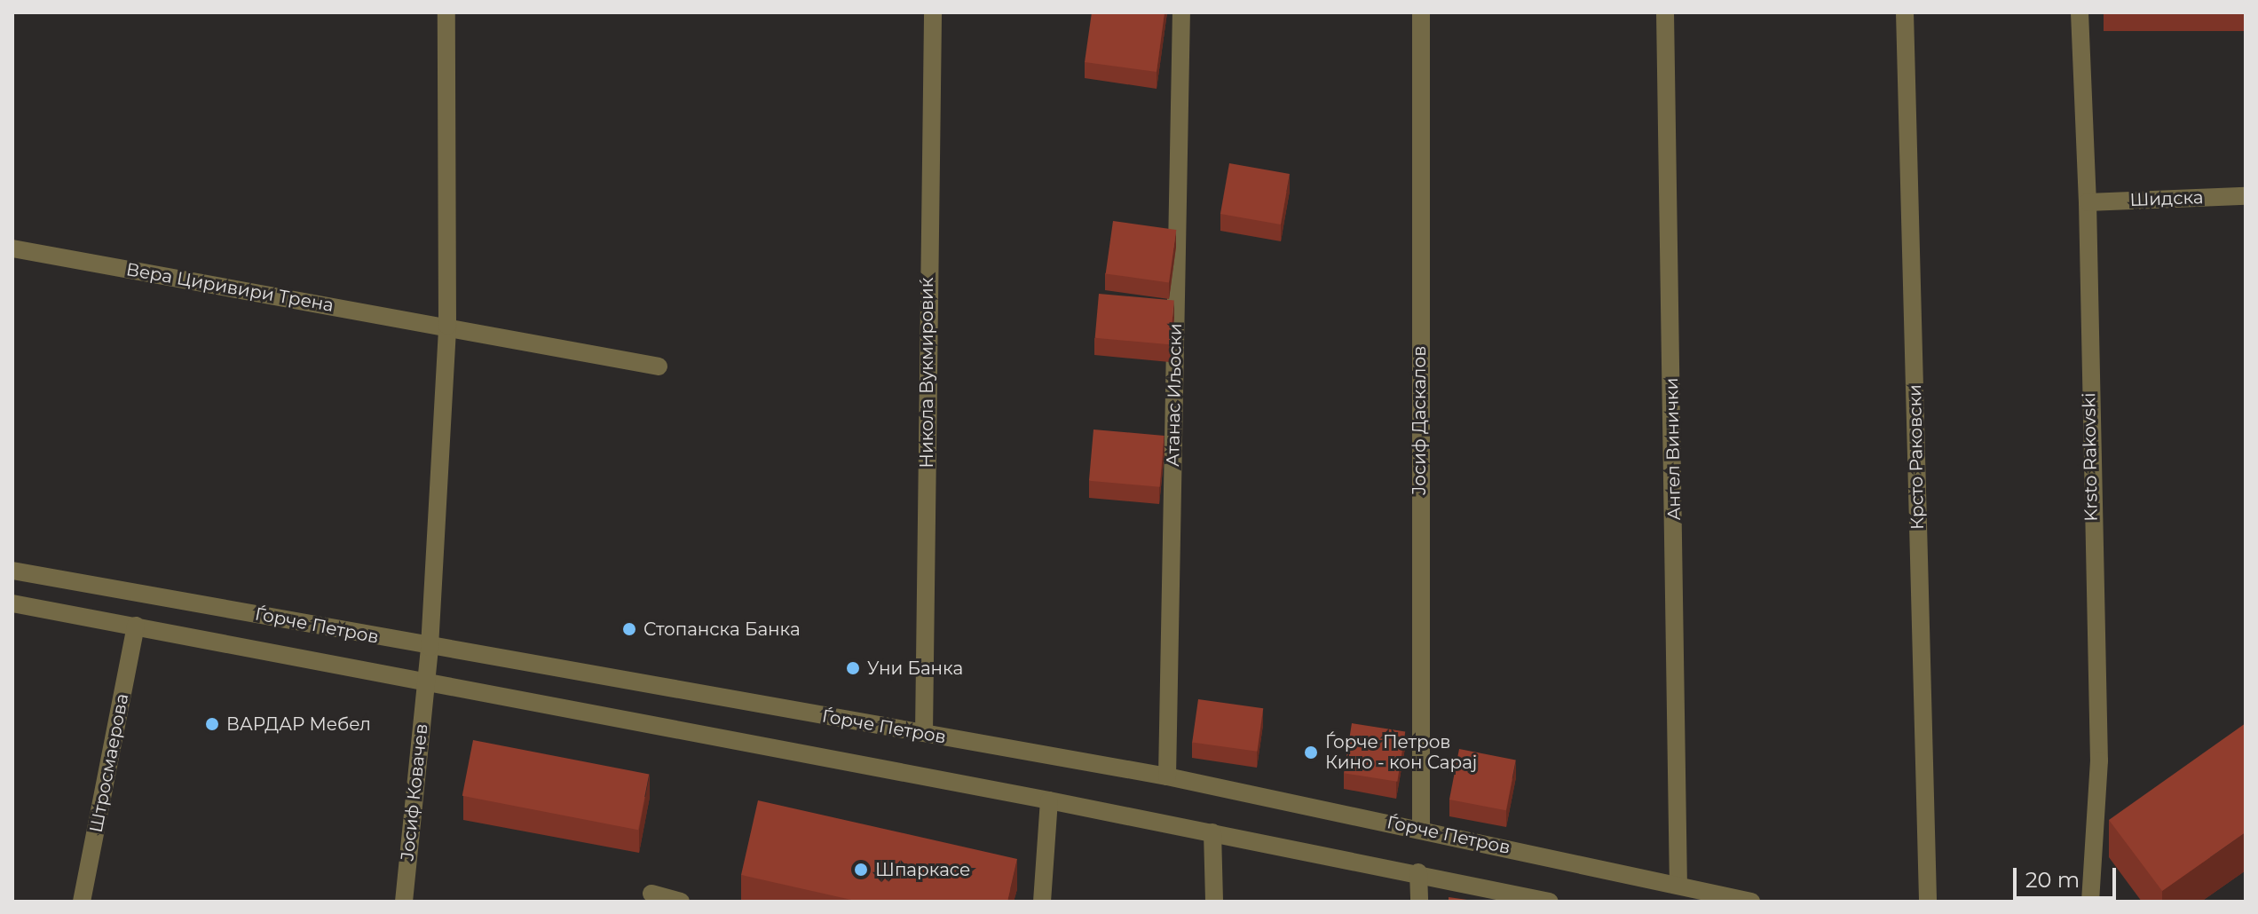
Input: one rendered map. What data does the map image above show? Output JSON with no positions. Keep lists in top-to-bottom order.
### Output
{
  "streets": {
    "street": [
      "Шидска",
      "Вера Циривири Трена",
      "Никола Вукмировиќ",
      "Aтанас Иљоски",
      "Јосиф Даскалов",
      "Ангел Винички",
      "Крсто Раковски",
      "Krsto Rakovski",
      "Ѓорче Петров",
      "Штросмаерова",
      "Јосиф Ковачев"
    ]
  },
  "crossings": [
    ["Шидска", "Krsto Rakovski"],
    ["Никола Вукмировиќ", "Ѓорче Петров"],
    ["Aтанас Иљоски", "Ѓорче Петров"],
    ["Јосиф Даскалов", "Ѓорче Петров"],
    ["Ангел Винички", "Ѓорче Петров"],
    ["Ѓорче Петров", "Штросмаерова"],
    ["Ѓорче Петров", "Јосиф Ковачев"]
  ],
  "places": [
    "Стопанска Банка",
    "Уни Банка",
    "ВАРДАР Мебел",
    "Ѓорче Петров Кино - кон Сарај",
    "Шпаркасе"
  ],
  "scale_bar": "20 m"
}
